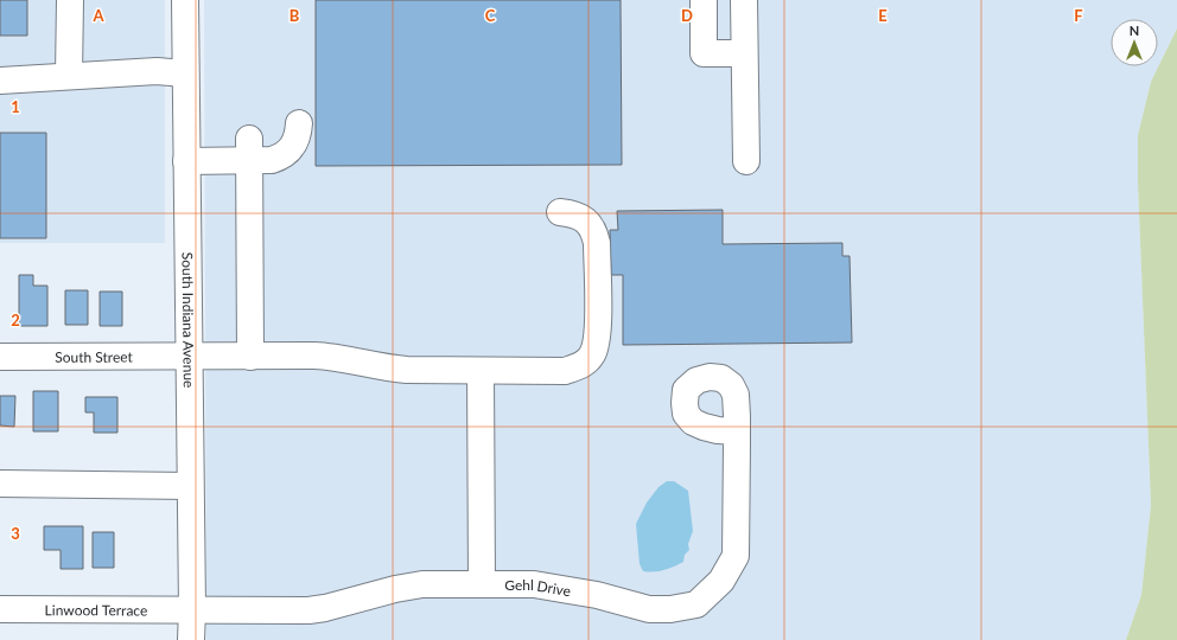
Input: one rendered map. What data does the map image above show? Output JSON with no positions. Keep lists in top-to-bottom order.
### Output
{
  "streets": {
    "street": [
      "South Indiana Avenue",
      "South Street",
      "Gehl Drive",
      "Linwood Terrace"
    ]
  },
  "crossings": [
    ["South Indiana Avenue", "South Street"],
    ["South Indiana Avenue", "Gehl Drive"],
    ["South Indiana Avenue", "Linwood Terrace"],
    ["Gehl Drive", "Linwood Terrace"]
  ],
  "north": "top",
  "grid": {
    "columns": [
      "A",
      "B",
      "C",
      "D",
      "E",
      "F"
    ],
    "rows": ["1", "2", "3"]
  }
}
